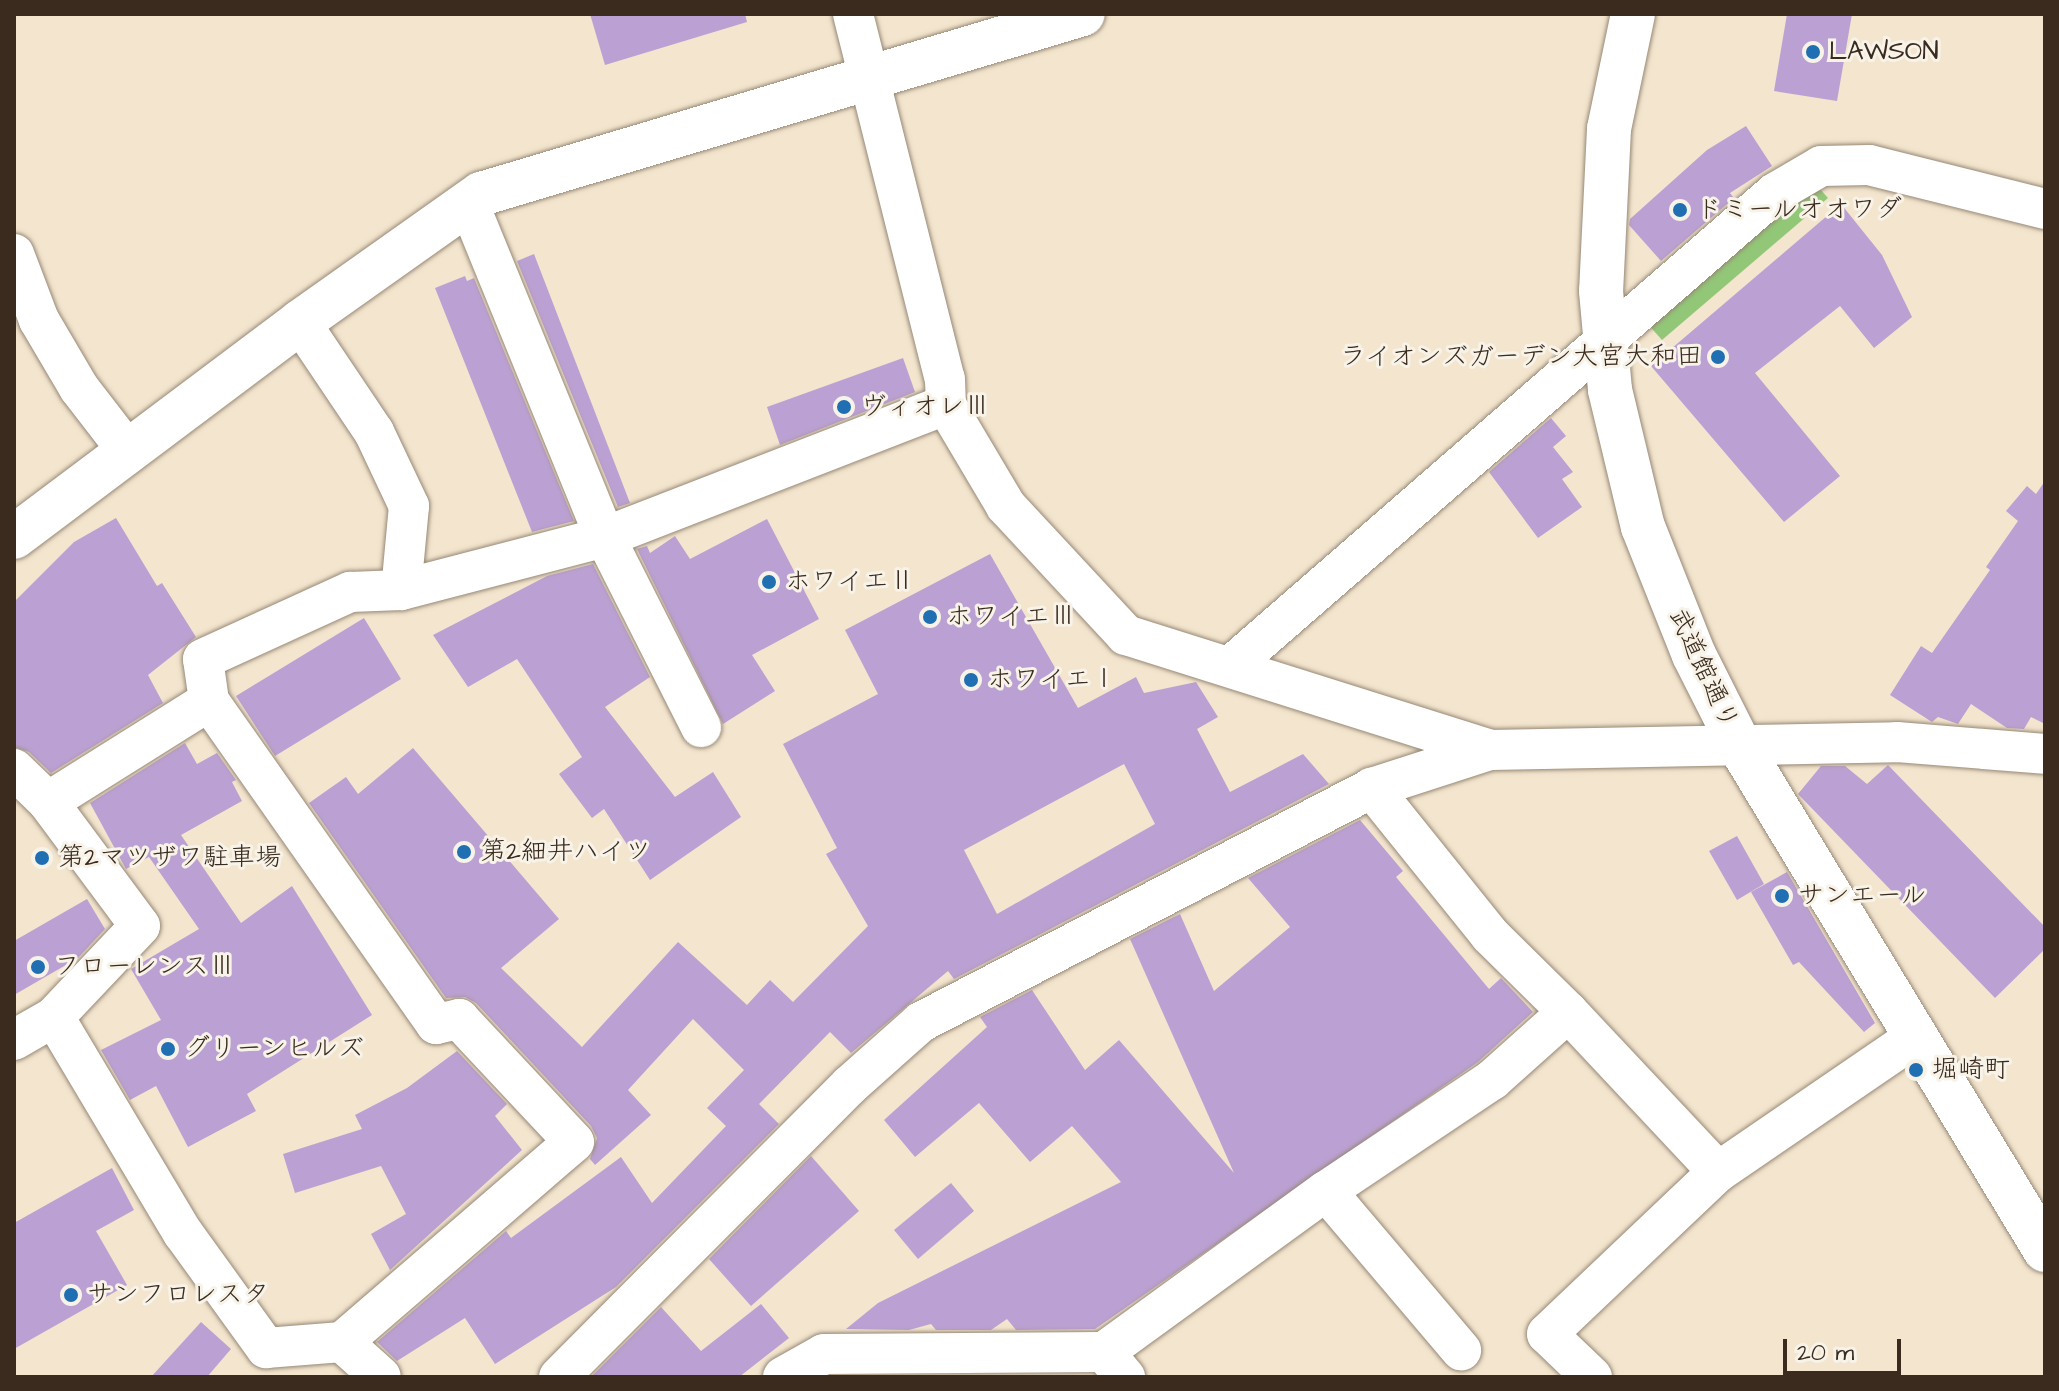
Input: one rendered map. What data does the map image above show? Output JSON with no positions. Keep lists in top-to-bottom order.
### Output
{
  "streets": {
    "street": ["武道館通り"]
  },
  "places": [
    "LAWSON",
    "ドミールオオワダ",
    "ライオンズガーデン大宮大和田",
    "ヴィオレⅢ",
    "ホワイエⅡ",
    "ホワイエⅢ",
    "ホワイエⅠ",
    "第2細井ハイツ",
    "第2マツザワ駐車場",
    "サンエール",
    "フローレンスⅢ",
    "グリーンヒルズ",
    "堀崎町",
    "サンフロレスタ"
  ],
  "scale_bar": "20 m"
}
